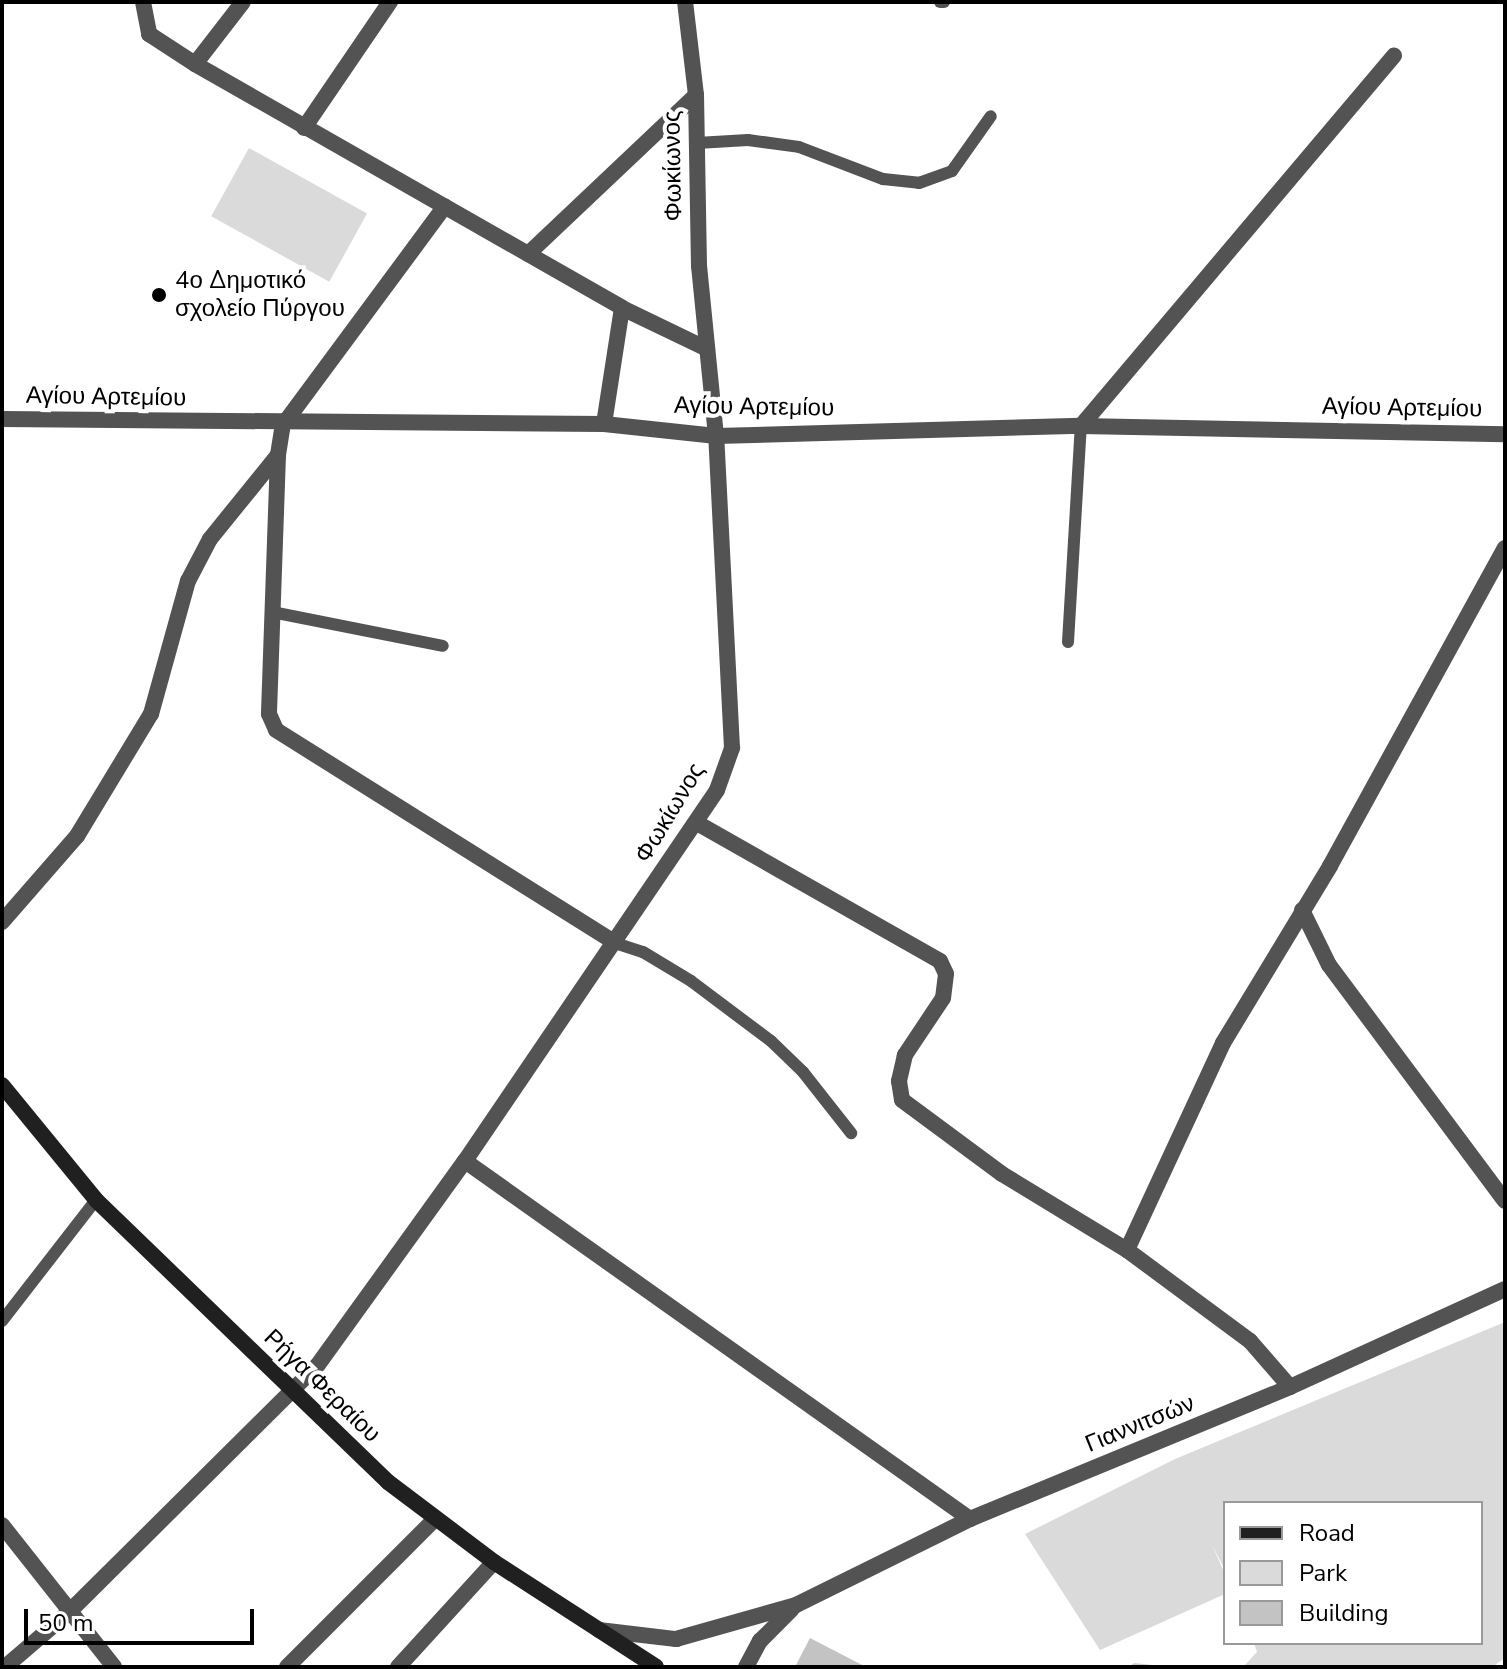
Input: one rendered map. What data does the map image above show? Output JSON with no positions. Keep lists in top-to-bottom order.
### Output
{
  "streets": {
    "street": [
      "Φωκίωνος",
      "Αγίου Αρτεμίου",
      "Ρήγα Φεραίου",
      "Γιαννιτσών"
    ]
  },
  "crossings": [
    ["Φωκίωνος", "Αγίου Αρτεμίου"],
    ["Φωκίωνος", "Ρήγα Φεραίου"],
    ["Ρήγα Φεραίου", "Γιαννιτσών"]
  ],
  "places": ["4ο Δημοτικό σχολείο Πύργου"],
  "legend": ["Road", "Park", "Building"],
  "scale_bar": "50 m"
}
